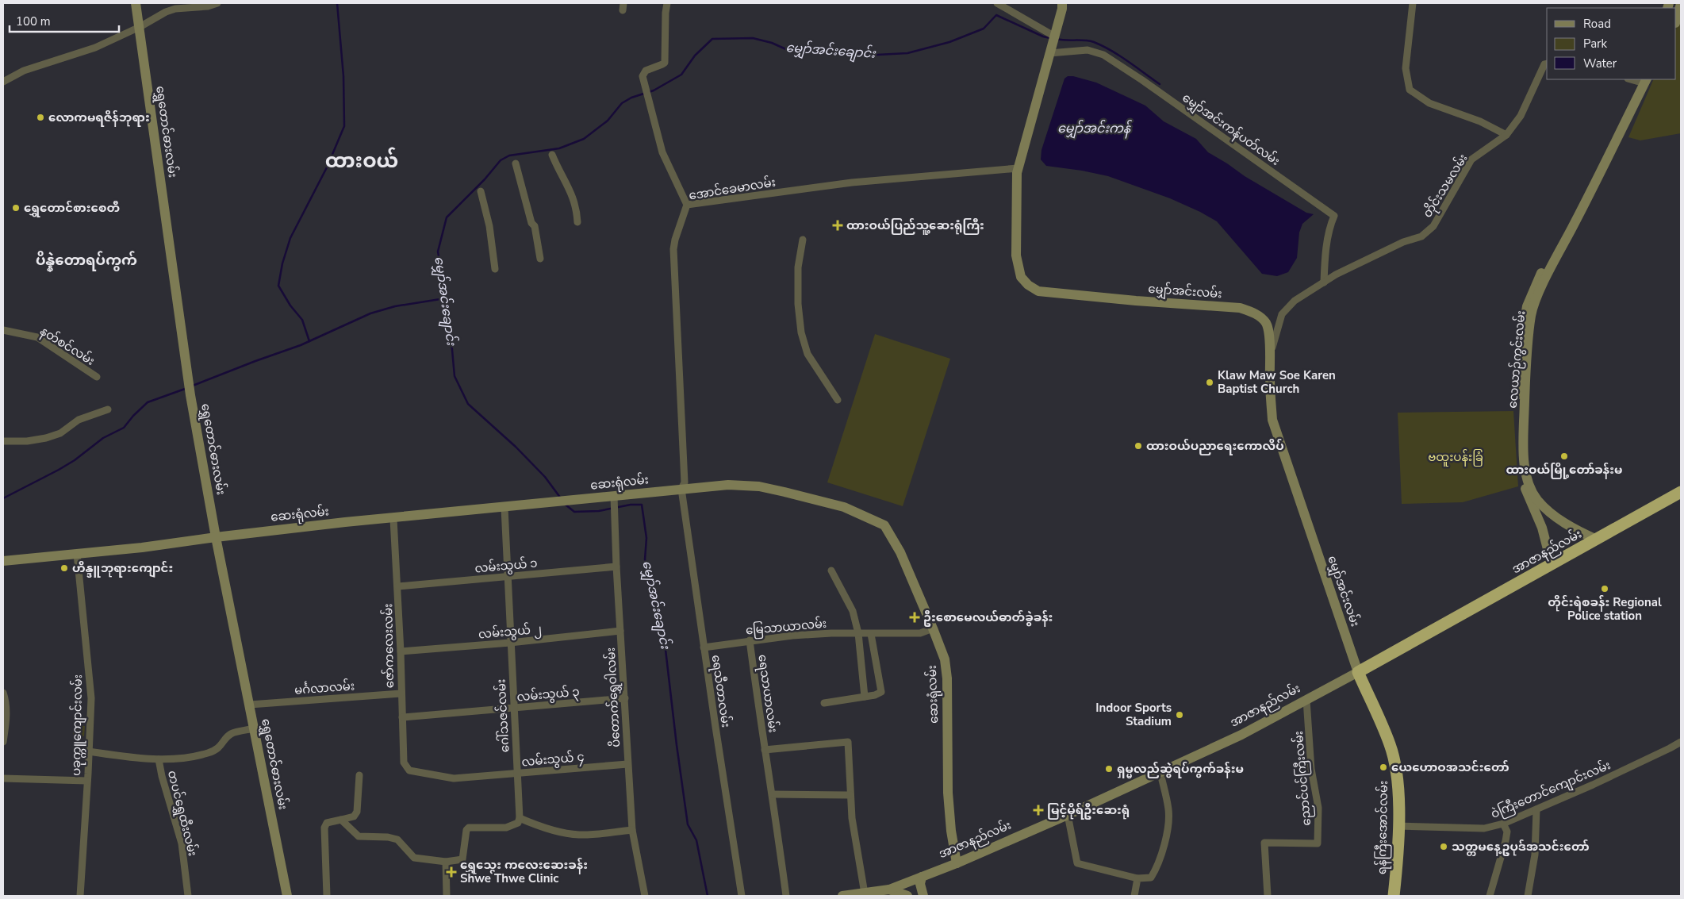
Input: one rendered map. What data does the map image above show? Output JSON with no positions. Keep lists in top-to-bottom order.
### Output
{
  "streets": {
    "highway": ["အာဇာနည်လမ်း", "ရန်ကြီးအောင်လမ်း"],
    "street": [
      "မျှော်အင်းကန်ပတ်လမ်း",
      "ရွှေတောင်ဓားလမ်း",
      "တိုင်းသမလမ်း",
      "အောင်ခေမာလမ်း",
      "မျှော်အင်းလမ်း",
      "နတ်စင်လမ်း",
      "လေယာဉ်ကွင်းလမ်း",
      "ဆေးရုံလမ်း",
      "လမ်းသွယ် ၁",
      "မြေသာယာလမ်း",
      "လမ်းသွယ် ၂",
      "ဇော်ကလေးလမ်း",
      "မင်္ဂလာလမ်း",
      "ရေသီတာလမ်း",
      "ရေသာယာလမ်း",
      "လမ်းသွယ် ၃",
      "ပိတောက်ရွှေဝါလမ်း",
      "ဂေါ်သဇင်လမ်း",
      "ပခုက္ကူကျောင်းလမ်း",
      "လမ်းသွယ် ၄",
      "ညောင်ပင်ကြီးလမ်း",
      "ဝဲကြီးတောင်ကျောင်းလမ်း",
      "တပင်ရွှေထီးလမ်း"
    ]
  },
  "crossings": [
    ["မျှော်အင်းကန်ပတ်လမ်း", "တိုင်းသမလမ်း"],
    ["မျှော်အင်းကန်ပတ်လမ်း", "မျှော်အင်းလမ်း"],
    ["ရွှေတောင်ဓားလမ်း", "ဆေးရုံလမ်း"],
    ["ရွှေတောင်ဓားလမ်း", "မင်္ဂလာလမ်း"],
    ["တိုင်းသမလမ်း", "မျှော်အင်းလမ်း"],
    ["အောင်ခေမာလမ်း", "မျှော်အင်းလမ်း"],
    ["အောင်ခေမာလမ်း", "ဆေးရုံလမ်း"],
    ["အောင်ခေမာလမ်း", "ရေသီတာလမ်း"],
    ["မျှော်အင်းလမ်း", "အာဇာနည်လမ်း"],
    ["မျှော်အင်းလမ်း", "ရန်ကြီးအောင်လမ်း"],
    ["လေယာဉ်ကွင်းလမ်း", "အာဇာနည်လမ်း"],
    ["ဆေးရုံလမ်း", "အာဇာနည်လမ်း"],
    ["ဆေးရုံလမ်း", "မြေသာယာလမ်း"],
    ["ဆေးရုံလမ်း", "ဇော်ကလေးလမ်း"],
    ["ဆေးရုံလမ်း", "ရေသီတာလမ်း"],
    ["ဆေးရုံလမ်း", "ပိတောက်ရွှေဝါလမ်း"],
    ["ဆေးရုံလမ်း", "ဂေါ်သဇင်လမ်း"],
    ["ဆေးရုံလမ်း", "ပခုက္ကူကျောင်းလမ်း"],
    ["အာဇာနည်လမ်း", "ရေသာယာလမ်း"],
    ["အာဇာနည်လမ်း", "ညောင်ပင်ကြီးလမ်း"],
    ["အာဇာနည်လမ်း", "ရန်ကြီးအောင်လမ်း"],
    ["လမ်းသွယ် ၁", "ဇော်ကလေးလမ်း"],
    ["လမ်းသွယ် ၁", "ပိတောက်ရွှေဝါလမ်း"],
    ["လမ်းသွယ် ၁", "ဂေါ်သဇင်လမ်း"],
    ["မြေသာယာလမ်း", "ရေသီတာလမ်း"],
    ["မြေသာယာလမ်း", "ရေသာယာလမ်း"],
    ["လမ်းသွယ် ၂", "ဇော်ကလေးလမ်း"],
    ["လမ်းသွယ် ၂", "ပိတောက်ရွှေဝါလမ်း"],
    ["လမ်းသွယ် ၂", "ဂေါ်သဇင်လမ်း"],
    ["ဇော်ကလေးလမ်း", "မင်္ဂလာလမ်း"],
    ["ဇော်ကလေးလမ်း", "လမ်းသွယ် ၃"],
    ["ဇော်ကလေးလမ်း", "လမ်းသွယ် ၄"],
    ["လမ်းသွယ် ၃", "ပိတောက်ရွှေဝါလမ်း"],
    ["လမ်းသွယ် ၃", "ဂေါ်သဇင်လမ်း"],
    ["ပိတောက်ရွှေဝါလမ်း", "လမ်းသွယ် ၄"],
    ["ဂေါ်သဇင်လမ်း", "လမ်းသွယ် ၄"],
    ["ဝဲကြီးတောင်ကျောင်းလမ်း", "ရန်ကြီးအောင်လမ်း"]
  ],
  "districts": ["ထားဝယ်", "ပိန္နဲတောရပ်ကွက်"],
  "water": ["မျှော်အင်းချောင်း", "မျှော်အင်းကန်"],
  "parks": ["ဗထူးပန်းခြံ"],
  "places": {
    "other": [
      "လောကမရဇိန်ဘုရား",
      "ရွှေတောင်စားစေတီ",
      "Klaw Maw Soe Karen Baptist Church",
      "ထားဝယ်ပညာရေးကောလိပ်",
      "ထားဝယ်မြို့တော်ခန်းမ",
      "ဟိန္ဒူဘုရားကျောင်း",
      "တိုင်းရဲစခန်း Regional Police station",
      "Indoor Sports Stadium",
      "ယေဟောဝအသင်းတော်",
      "ရှမ္မလည်ဆွဲရပ်ကွက်ခန်းမ",
      "သတ္တမနေ့ဥပုဒ်အသင်းတော်"
    ],
    "health": [
      "ထားဝယ်ပြည်သူ့ဆေးရုံကြီး",
      "ဦးစောမေလယ်ဓာတ်ခွဲခန်း",
      "မြင့်မိုရ်ဦးဆေးရုံ",
      "ရွှေသွေး ကလေးဆေးခန်း Shwe Thwe Clinic"
    ]
  },
  "legend": ["Road", "Park", "Water"],
  "scale_bar": "100 m"
}
